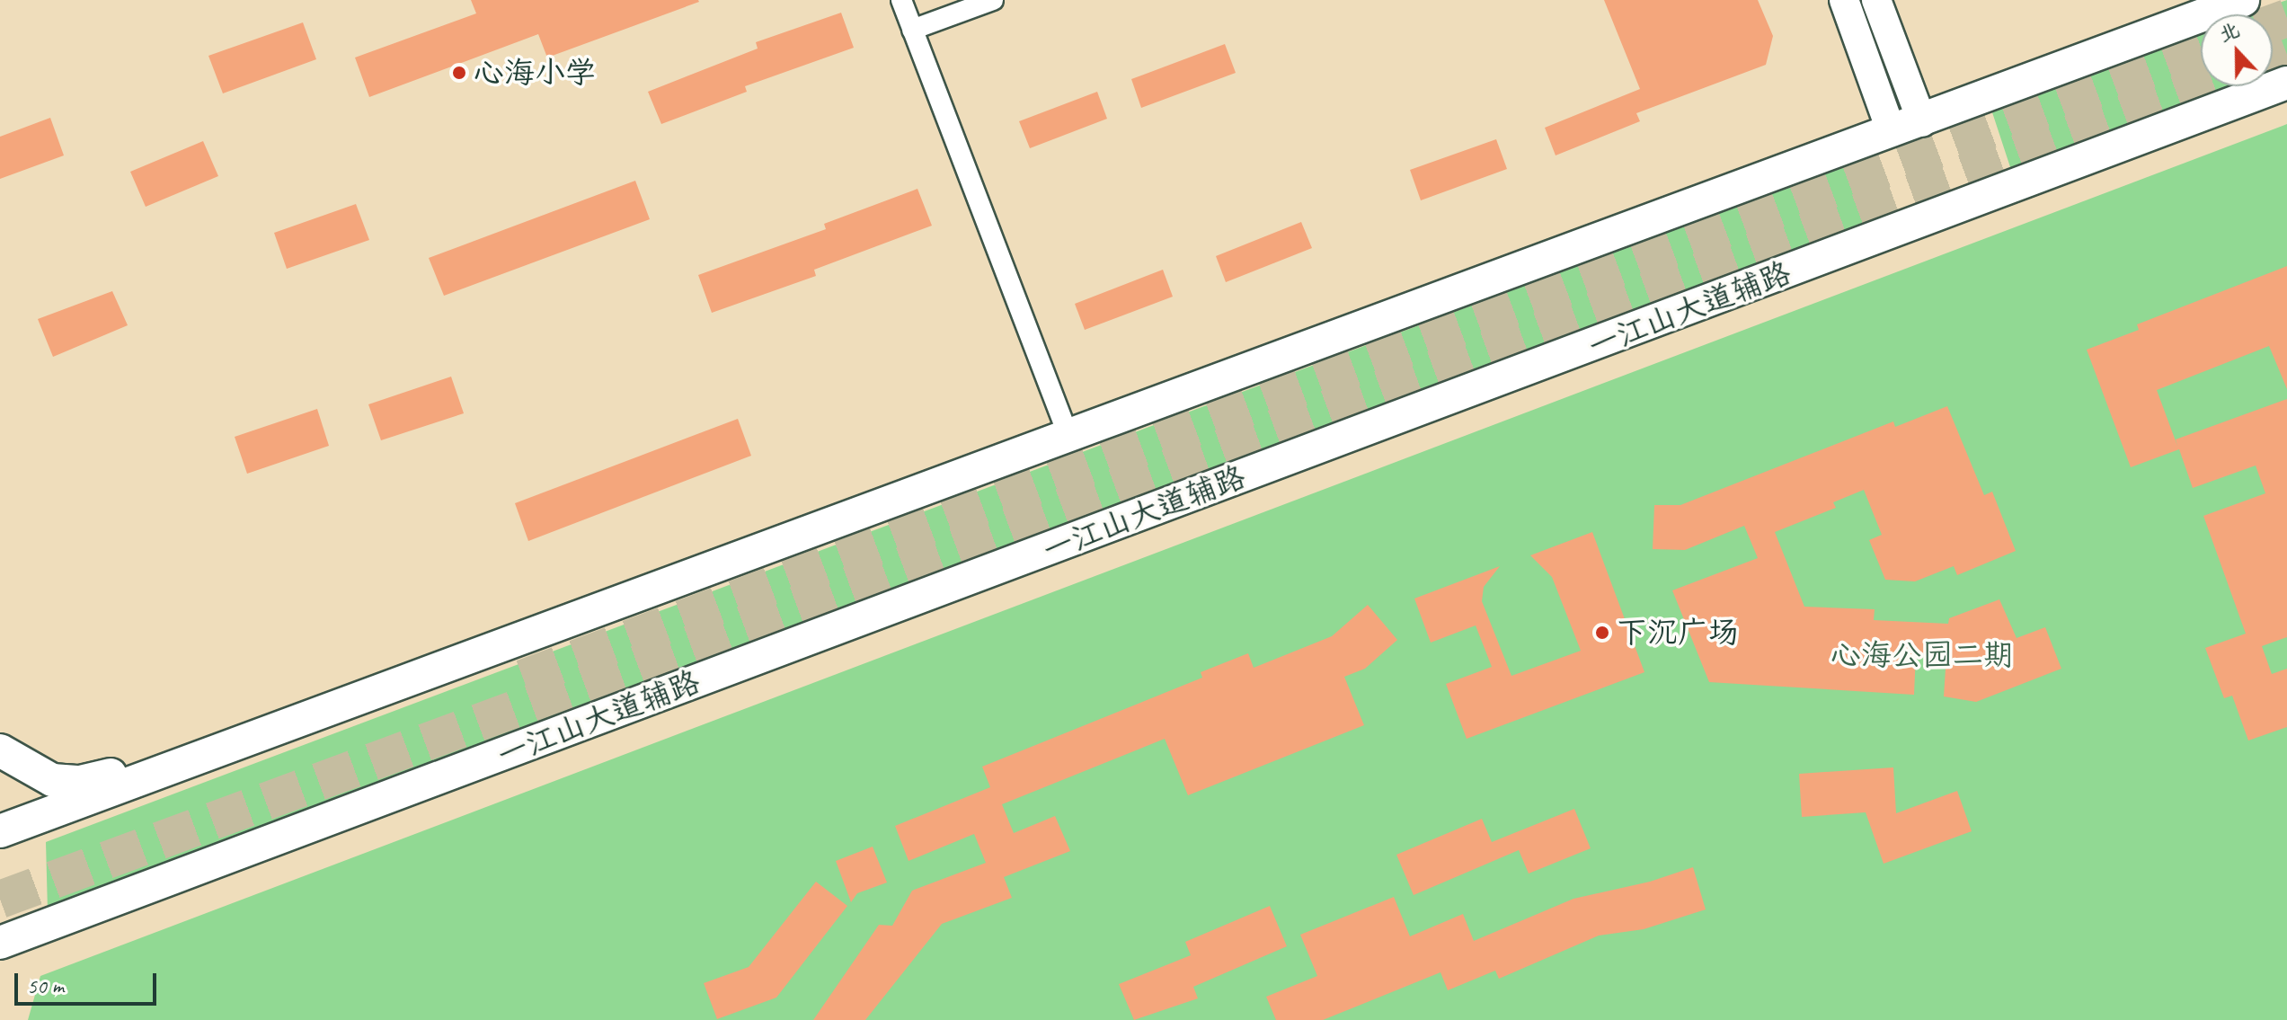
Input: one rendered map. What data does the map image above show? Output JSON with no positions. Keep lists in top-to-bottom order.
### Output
{
  "streets": {
    "main road": ["一江山大道辅路"]
  },
  "parks": ["心海公园二期"],
  "places": ["心海小学", "下沉广场"],
  "scale_bar": "50 m",
  "north": "top"
}
